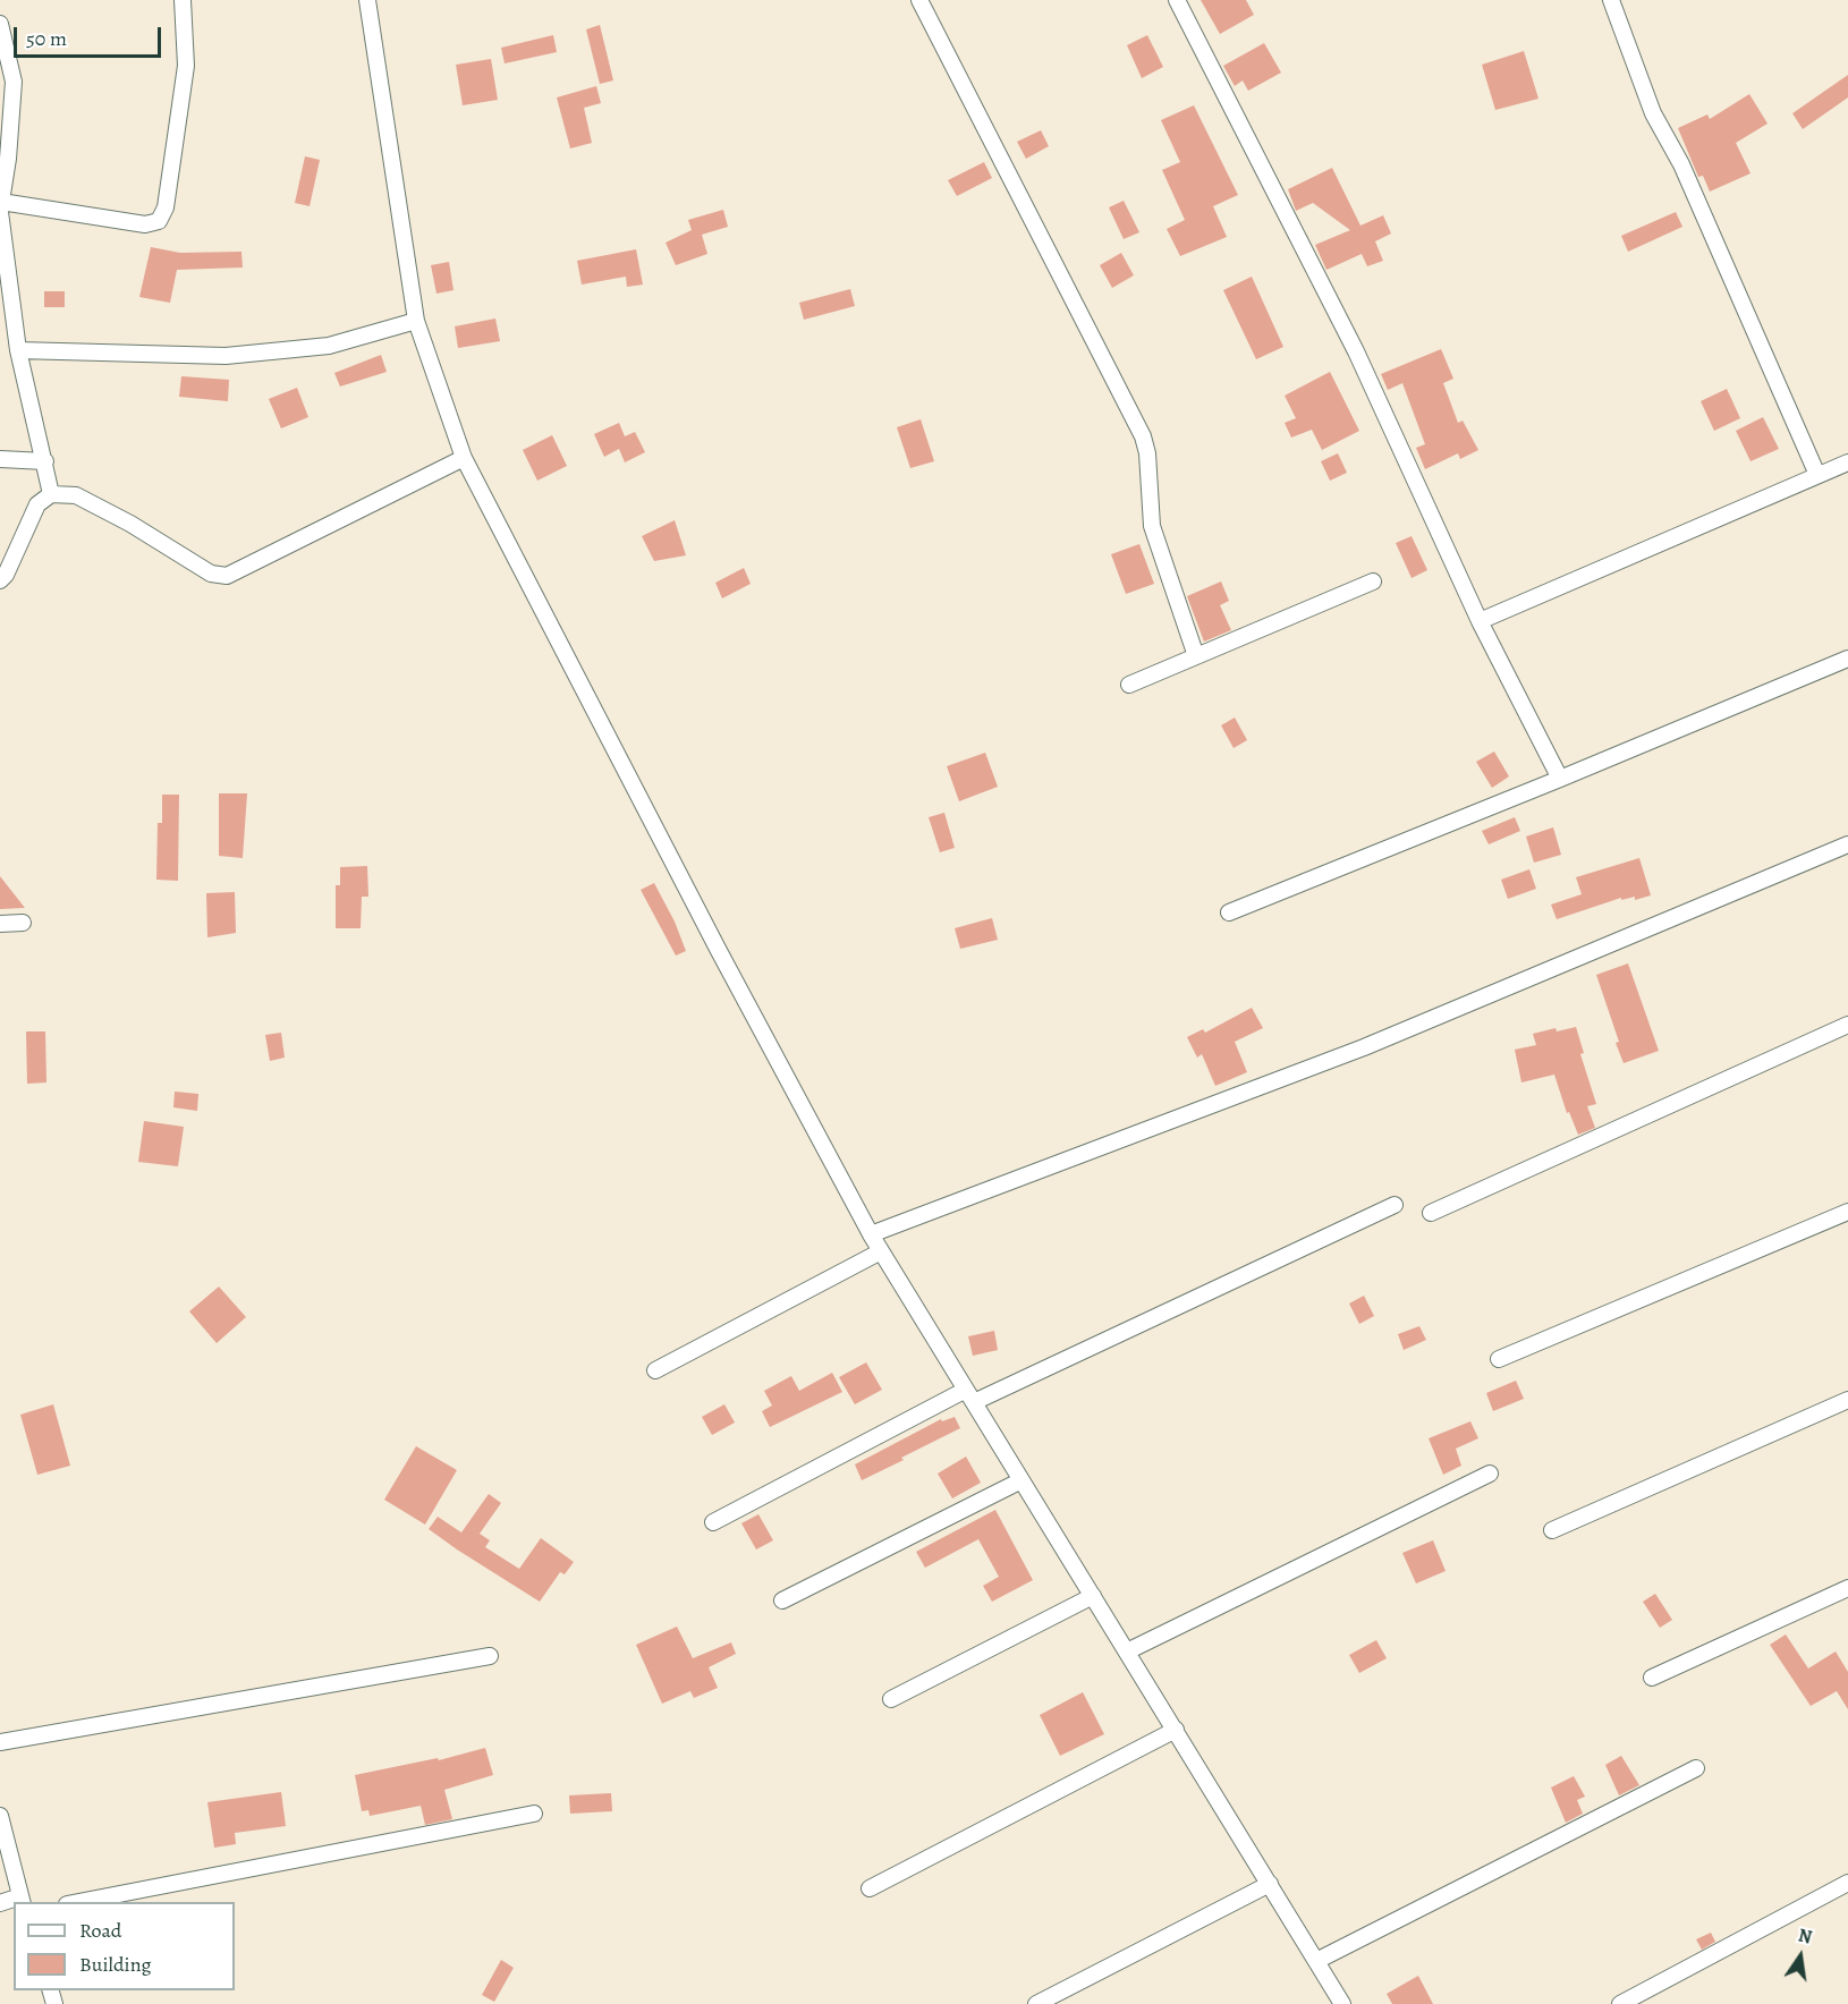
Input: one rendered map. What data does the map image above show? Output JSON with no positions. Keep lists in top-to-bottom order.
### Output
{
  "legend": ["Road", "Building"],
  "scale_bar": "50 m",
  "north": "top"
}
